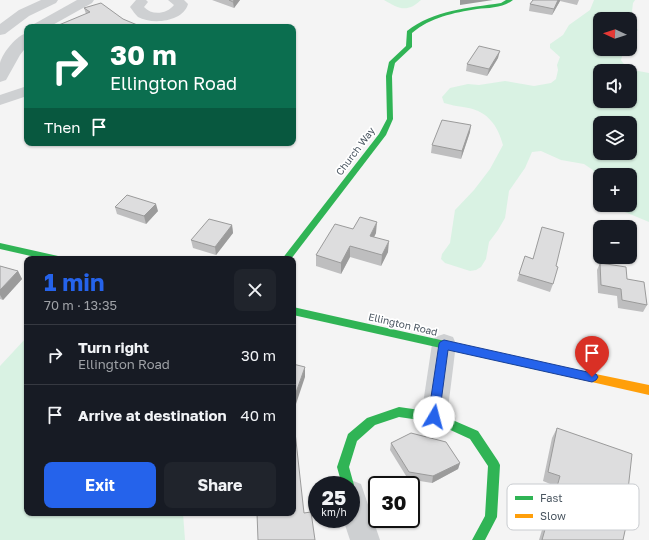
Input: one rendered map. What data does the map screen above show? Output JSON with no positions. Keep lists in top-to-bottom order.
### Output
{
  "streets": {
    "street": ["Church Way", "Ellington Road"]
  },
  "legend": ["Fast", "Slow"],
  "north": "left",
  "page": {
    "map_buttons": ["+", "−"],
    "turn": ["30 m", "Ellington Road"],
    "then": "Then",
    "heading": ["1 min", "70 m · 13:35"],
    "list": [
      {
        "name": "Turn right",
        "note": "Ellington Road",
        "value": "30 m"
      },
      {
        "name": "Arrive at destination",
        "value": "40 m"
      }
    ],
    "buttons": ["Exit", "Share"],
    "speed": "25 km/h",
    "limit": "30"
  }
}
